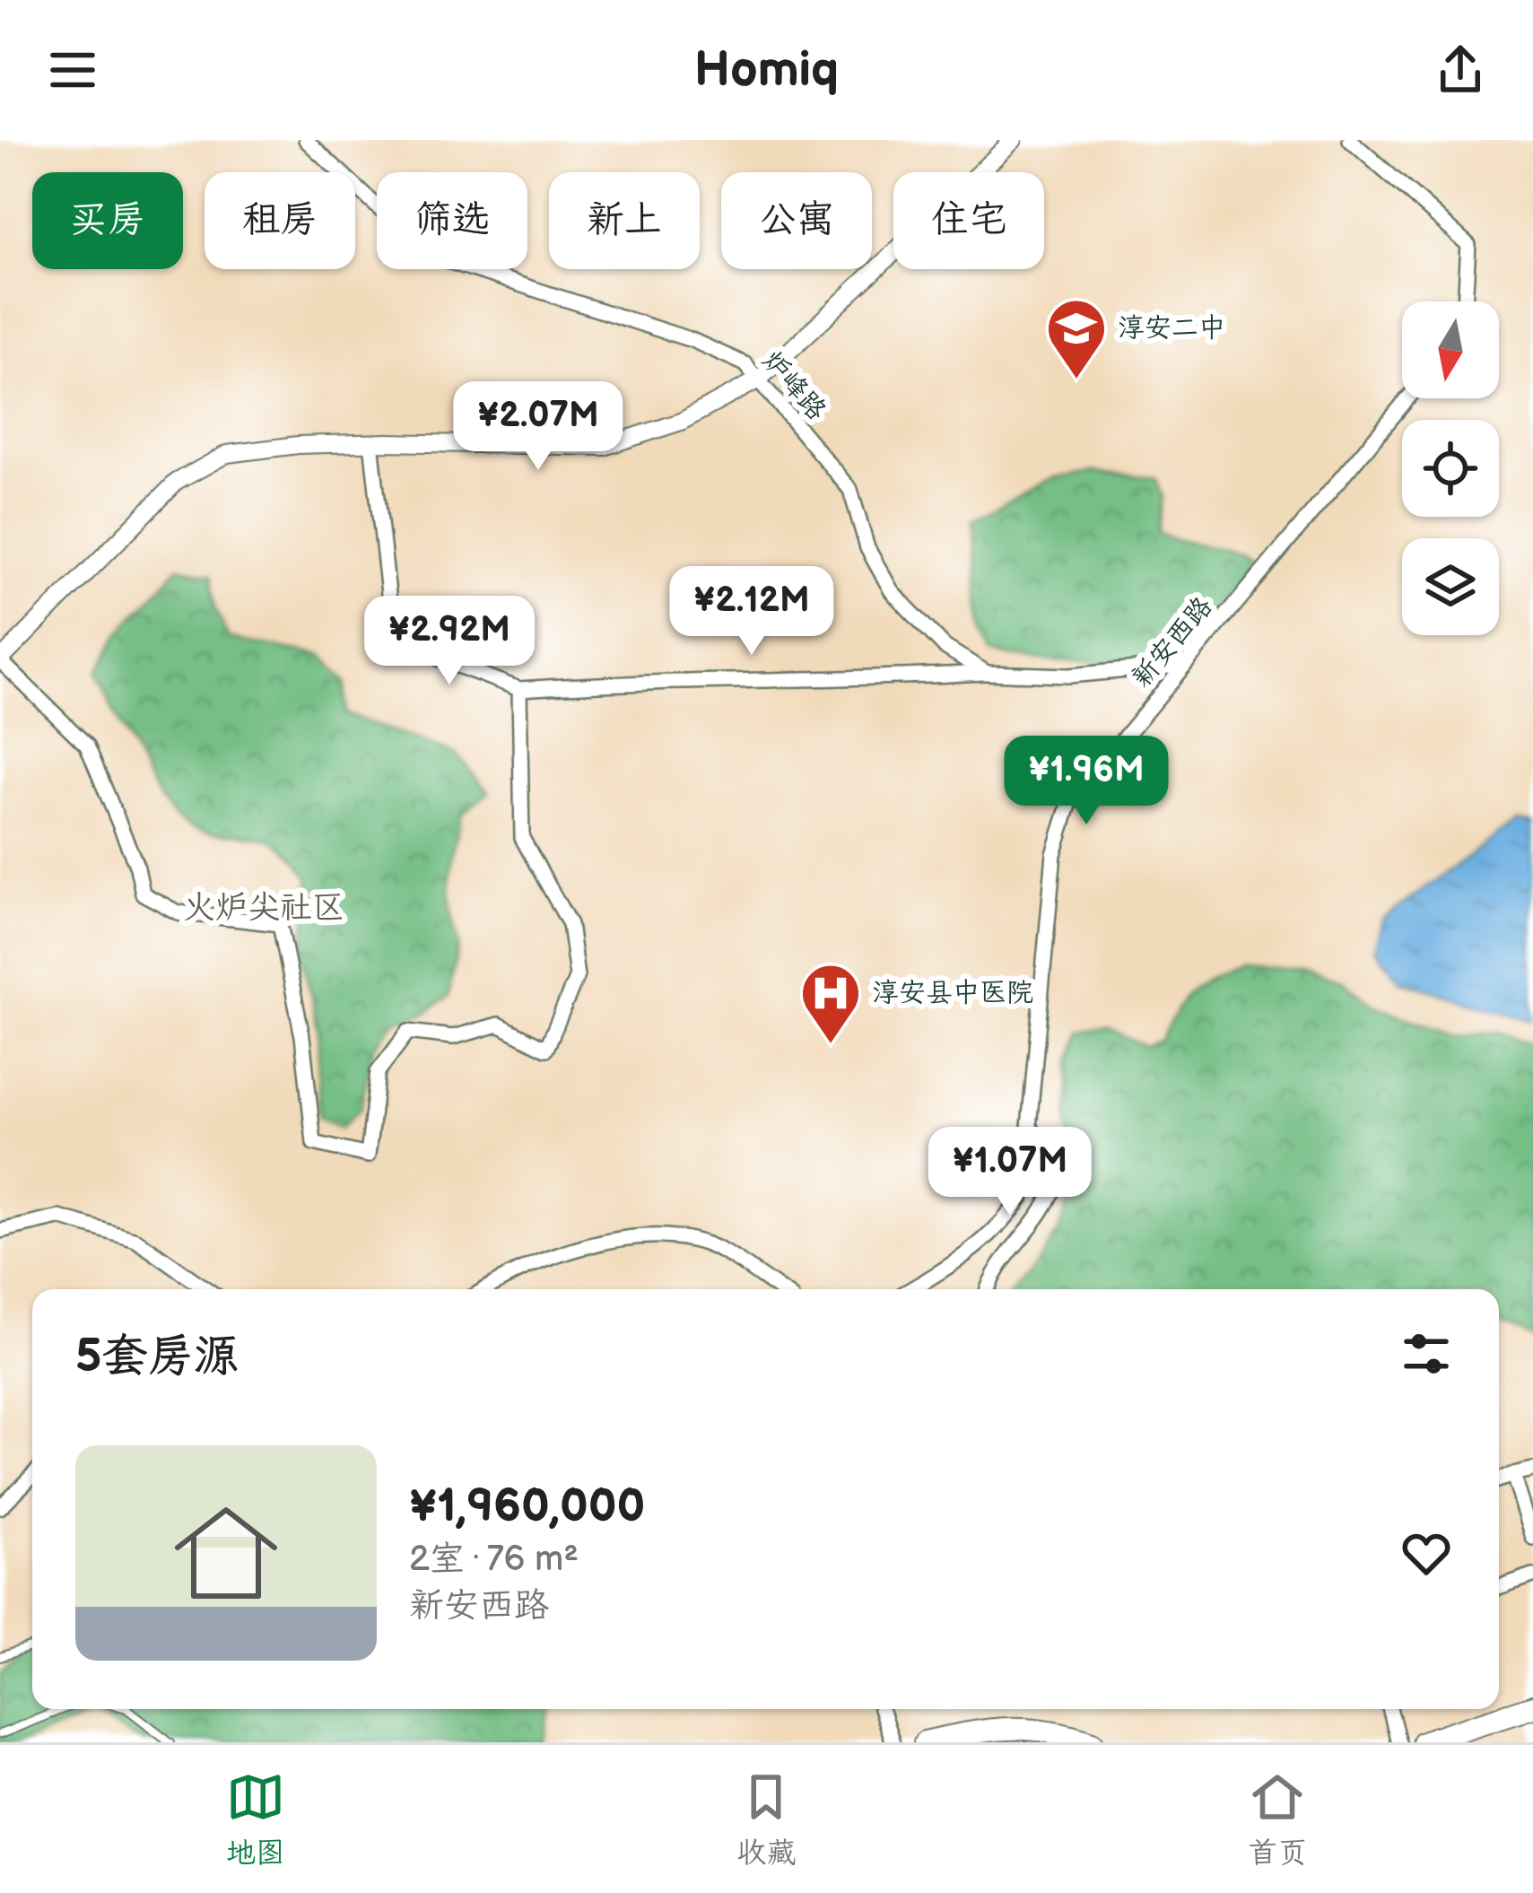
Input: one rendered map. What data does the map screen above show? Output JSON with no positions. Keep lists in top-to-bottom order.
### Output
{
  "streets": {
    "street": ["炉峰路", "新安西路"]
  },
  "districts": ["火炉尖社区"],
  "places": {
    "school or university": ["淳安二中"],
    "hospital": ["淳安县中医院"]
  },
  "north": "bottom",
  "page": {
    "header": "Homiq",
    "chip": [
      "买房",
      "租房",
      "筛选",
      "新上",
      "公寓",
      "住宅"
    ],
    "price": [
      "¥2.07M",
      "¥2.12M",
      "¥2.92M",
      "¥1.96M",
      "¥1.07M"
    ],
    "heading": "5套房源",
    "list": [
      {
        "name": "¥1,960,000",
        "note": "2室 · 76 m² · 新安西路"
      }
    ],
    "tabs": ["地图", "收藏", "首页"]
  }
}
